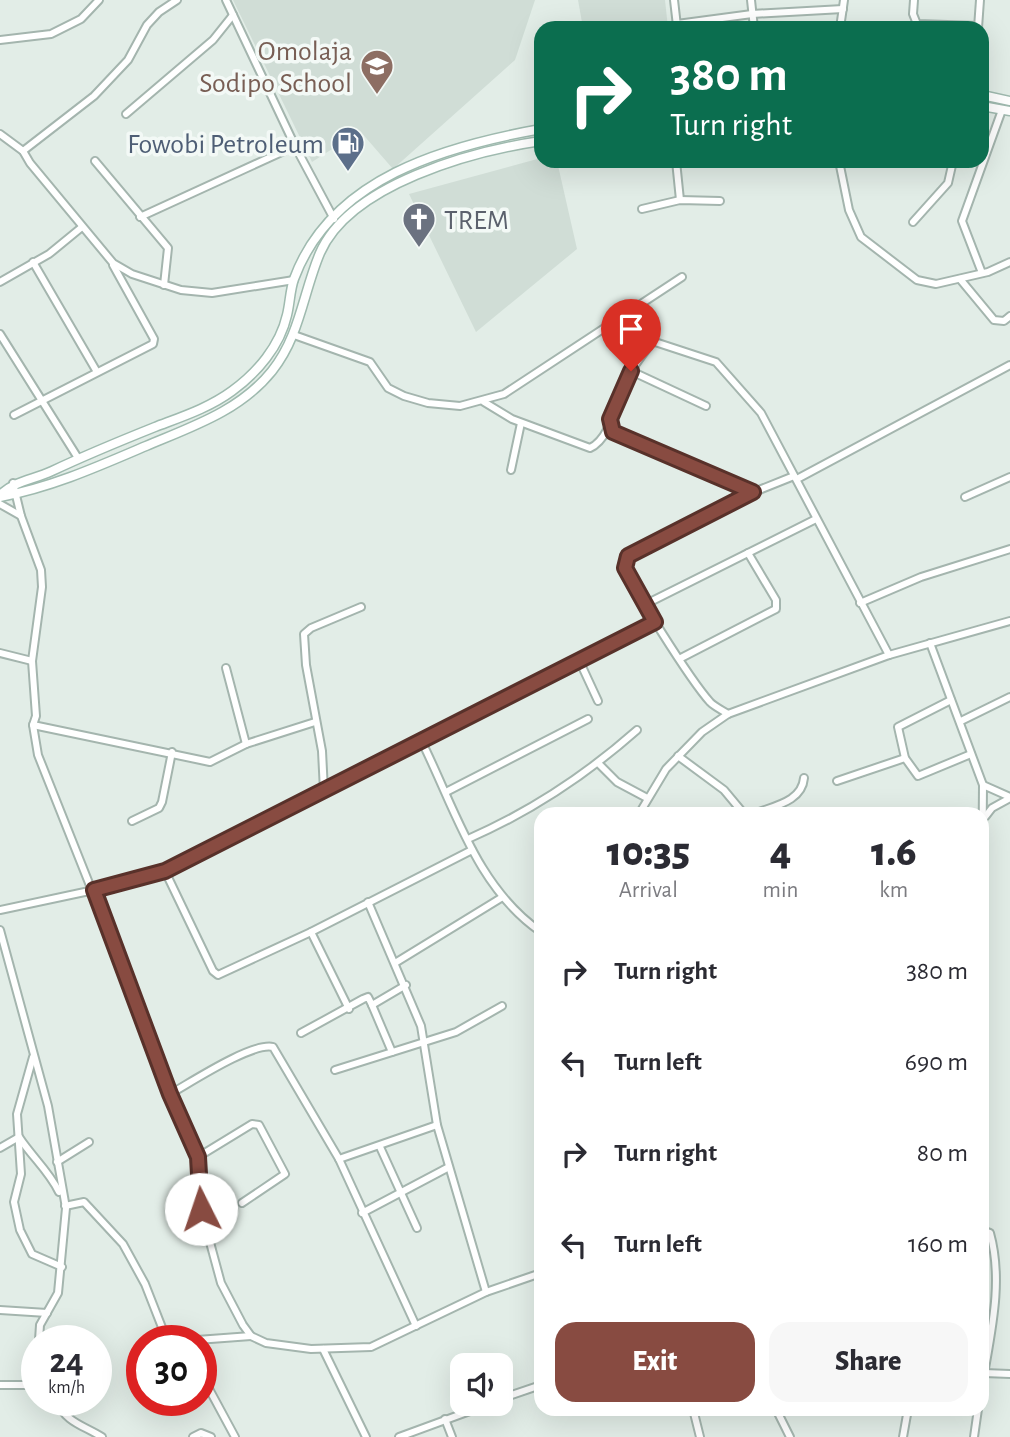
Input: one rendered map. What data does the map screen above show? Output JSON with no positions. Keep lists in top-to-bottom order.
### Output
{
  "places": {
    "school or university": ["Omolaja Sodipo School"],
    "fuel station": ["Fowobi Petroleum"],
    "church": ["TREM"]
  },
  "page": {
    "turn": ["380 m", "Turn right"],
    "eta": [
      "10:35",
      "Arrival",
      "4",
      "min",
      "1.6",
      "km"
    ],
    "list": [
      {
        "name": "Turn right",
        "value": "380 m"
      },
      {
        "name": "Turn left",
        "value": "690 m"
      },
      {
        "name": "Turn right",
        "value": "80 m"
      },
      {
        "name": "Turn left",
        "value": "160 m"
      }
    ],
    "buttons": ["Exit", "Share"],
    "speed": "24 km/h",
    "limit": "30"
  }
}
